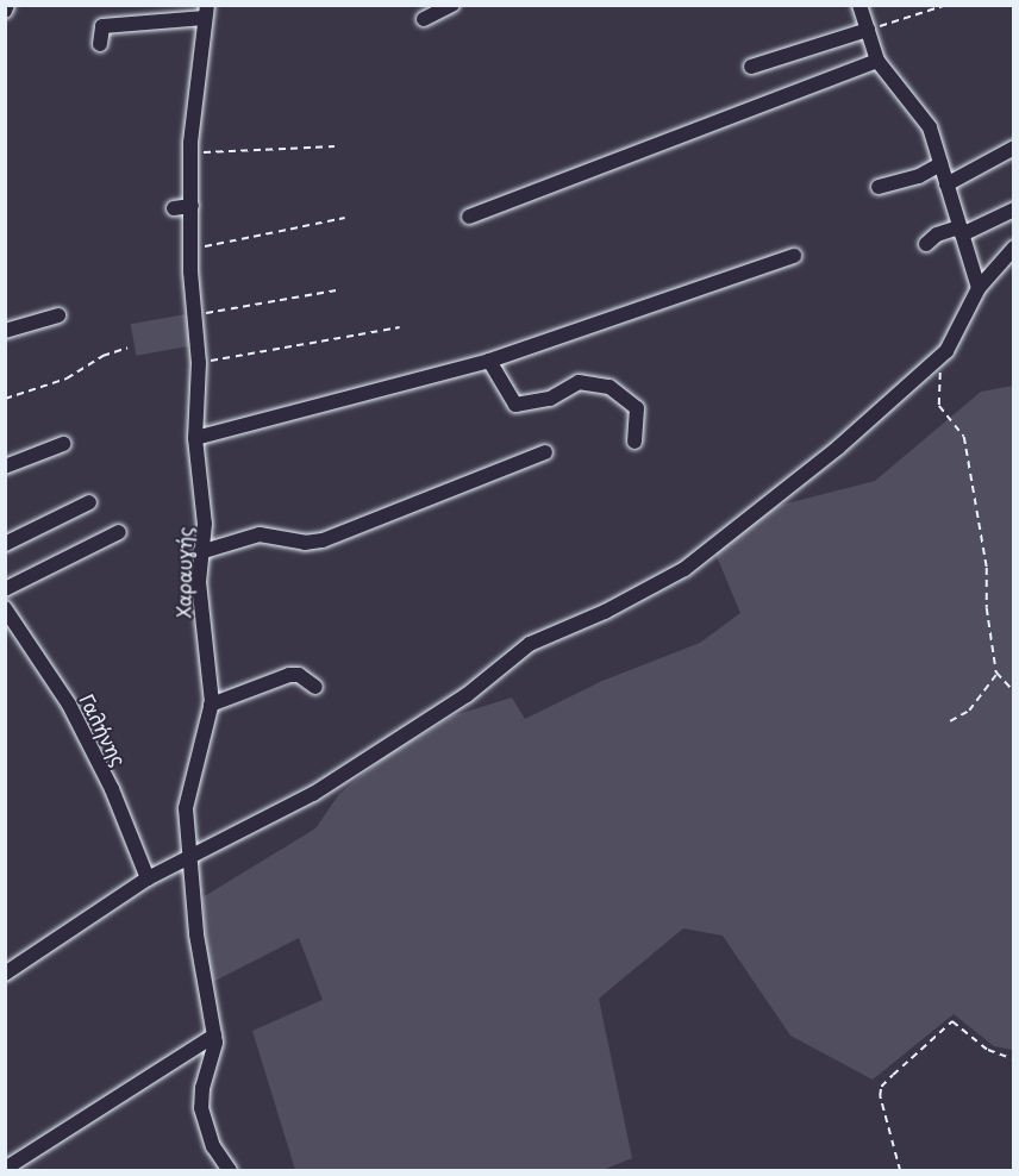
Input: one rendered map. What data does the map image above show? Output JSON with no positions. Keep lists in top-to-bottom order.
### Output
{
  "streets": {
    "street": ["Χαραυγής", "Γαλήνης"]
  }
}
